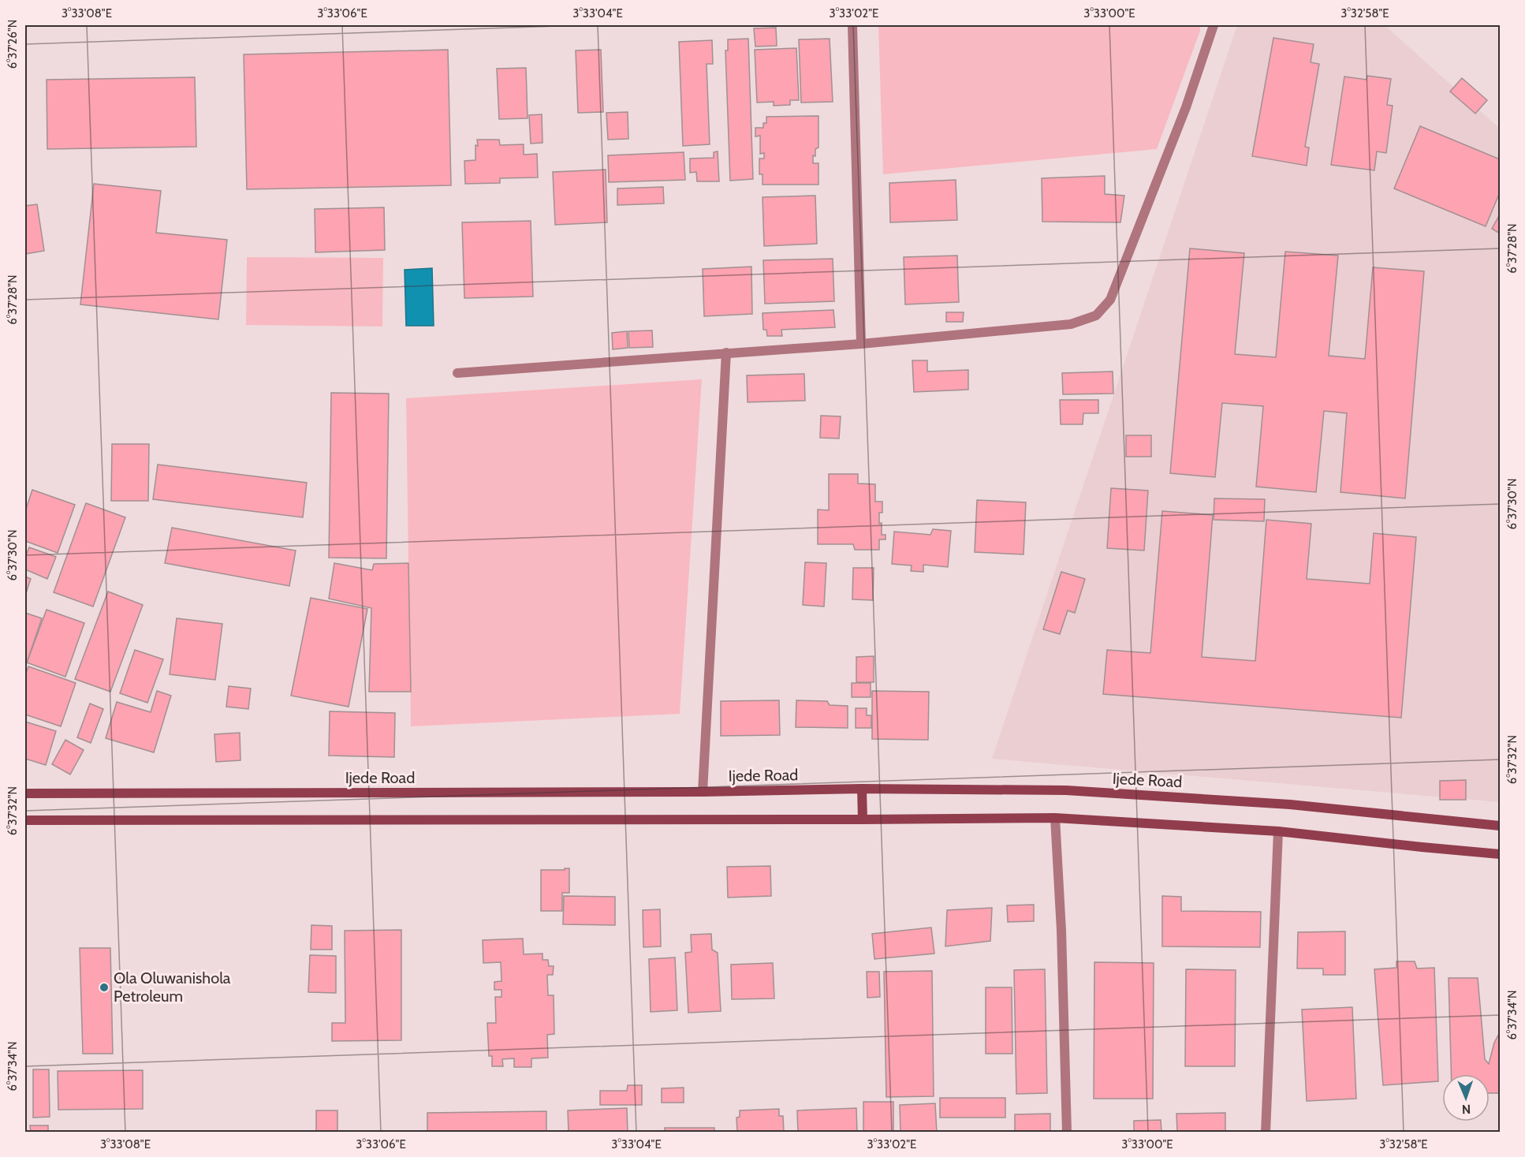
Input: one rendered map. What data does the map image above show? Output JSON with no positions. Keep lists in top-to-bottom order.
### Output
{
  "streets": {
    "main road": ["Ijede Road"]
  },
  "places": ["Ola Oluwanishola Petroleum"],
  "north": "bottom",
  "coordinates": [
    "3°33'08\"E",
    "3°33'06\"E",
    "3°33'04\"E",
    "3°33'02\"E",
    "3°33'00\"E",
    "3°32'58\"E",
    "6°37'26\"N",
    "6°37'28\"N",
    "6°37'30\"N",
    "6°37'32\"N",
    "6°37'34\"N"
  ]
}
